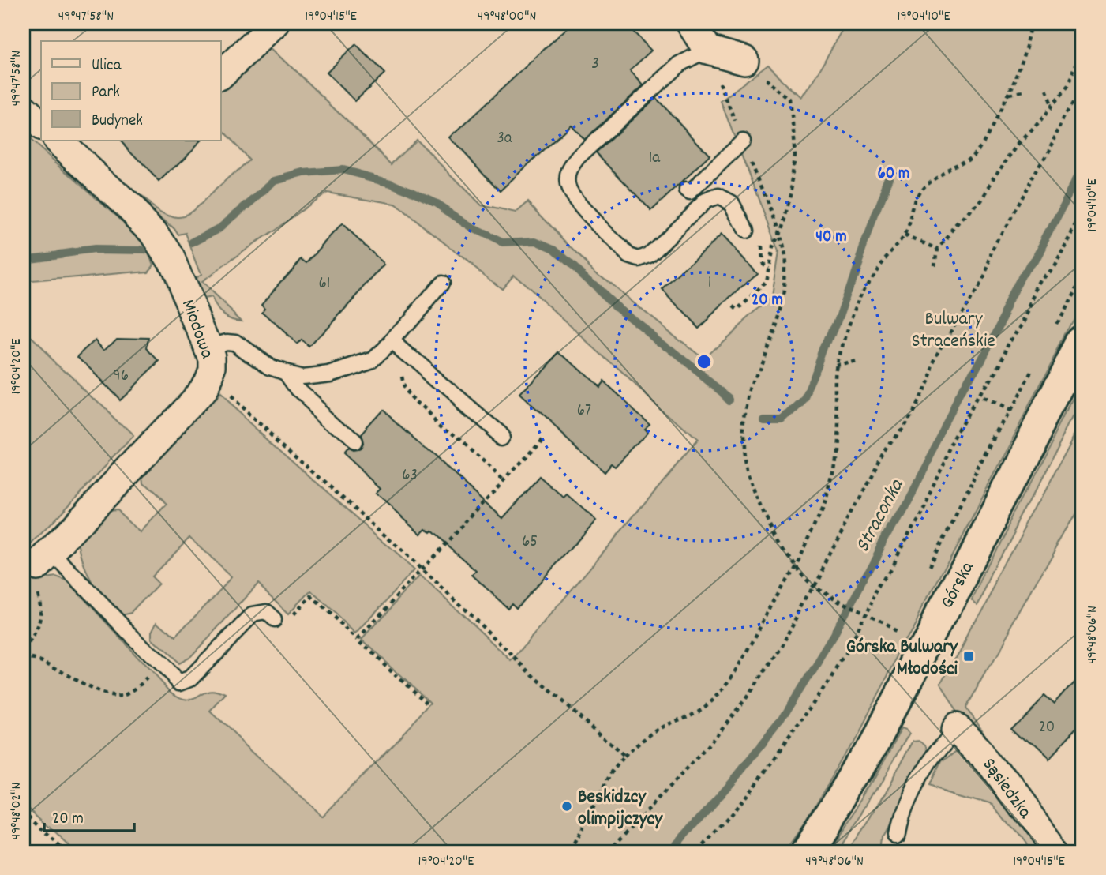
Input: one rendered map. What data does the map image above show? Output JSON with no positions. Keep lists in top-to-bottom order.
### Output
{
  "streets": {
    "street": ["Miodowa", "Górska", "Sąsiedzka"]
  },
  "water": ["Straconka"],
  "parks": ["Bulwary Straceńskie"],
  "places": {
    "transit": ["Górska Bulwary Młodości"],
    "other": ["Beskidzcy olimpijczycy"]
  },
  "house_numbers": [
    "3",
    "3a",
    "1a",
    "1",
    "61",
    "96",
    "67",
    "63",
    "65",
    "20"
  ],
  "legend": ["Ulica", "Park", "Budynek"],
  "scale_bar": "20 m",
  "coordinates": [
    "49°47'58\"N",
    "19°04'15\"E",
    "49°48'00\"N",
    "19°04'10\"E",
    "19°04'20\"E",
    "49°48'06\"N",
    "49°48'02\"N"
  ],
  "rings": ["60 m", "40 m", "20 m"]
}
